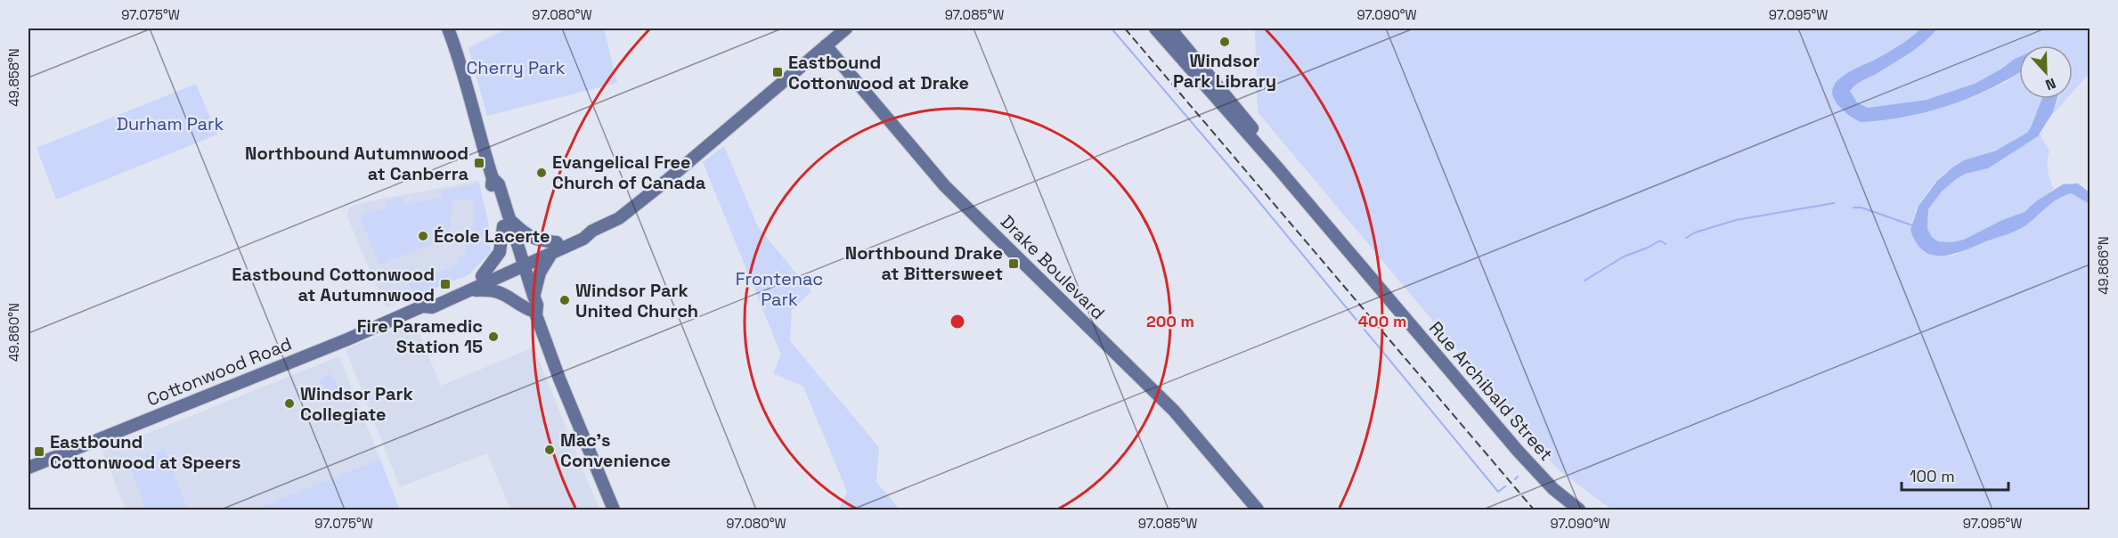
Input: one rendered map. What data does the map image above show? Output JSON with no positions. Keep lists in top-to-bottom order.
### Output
{
  "streets": {
    "street": ["Drake Boulevard", "Cottonwood Road", "Rue Archibald Street"]
  },
  "crossings": [
    ["Drake Boulevard", "Cottonwood Road"]
  ],
  "parks": ["Cherry Park", "Durham Park", "Frontenac Park"],
  "places": {
    "other": [
      "Windsor Park Library",
      "Evangelical Free Church of Canada",
      "École Lacerte",
      "Windsor Park United Church",
      "Fire Paramedic Station 15",
      "Windsor Park Collegiate",
      "Mac's Convenience"
    ],
    "transit": [
      "Eastbound Cottonwood at Drake",
      "Northbound Autumnwood at Canberra",
      "Northbound Drake at Bittersweet",
      "Eastbound Cottonwood at Autumnwood",
      "Eastbound Cottonwood at Speers"
    ]
  },
  "scale_bar": "100 m",
  "north": "bottom",
  "coordinates": [
    "97.075°W",
    "97.080°W",
    "97.085°W",
    "97.090°W",
    "97.095°W",
    "49.858°N",
    "49.866°N",
    "49.860°N"
  ],
  "rings": ["200 m", "400 m"]
}
